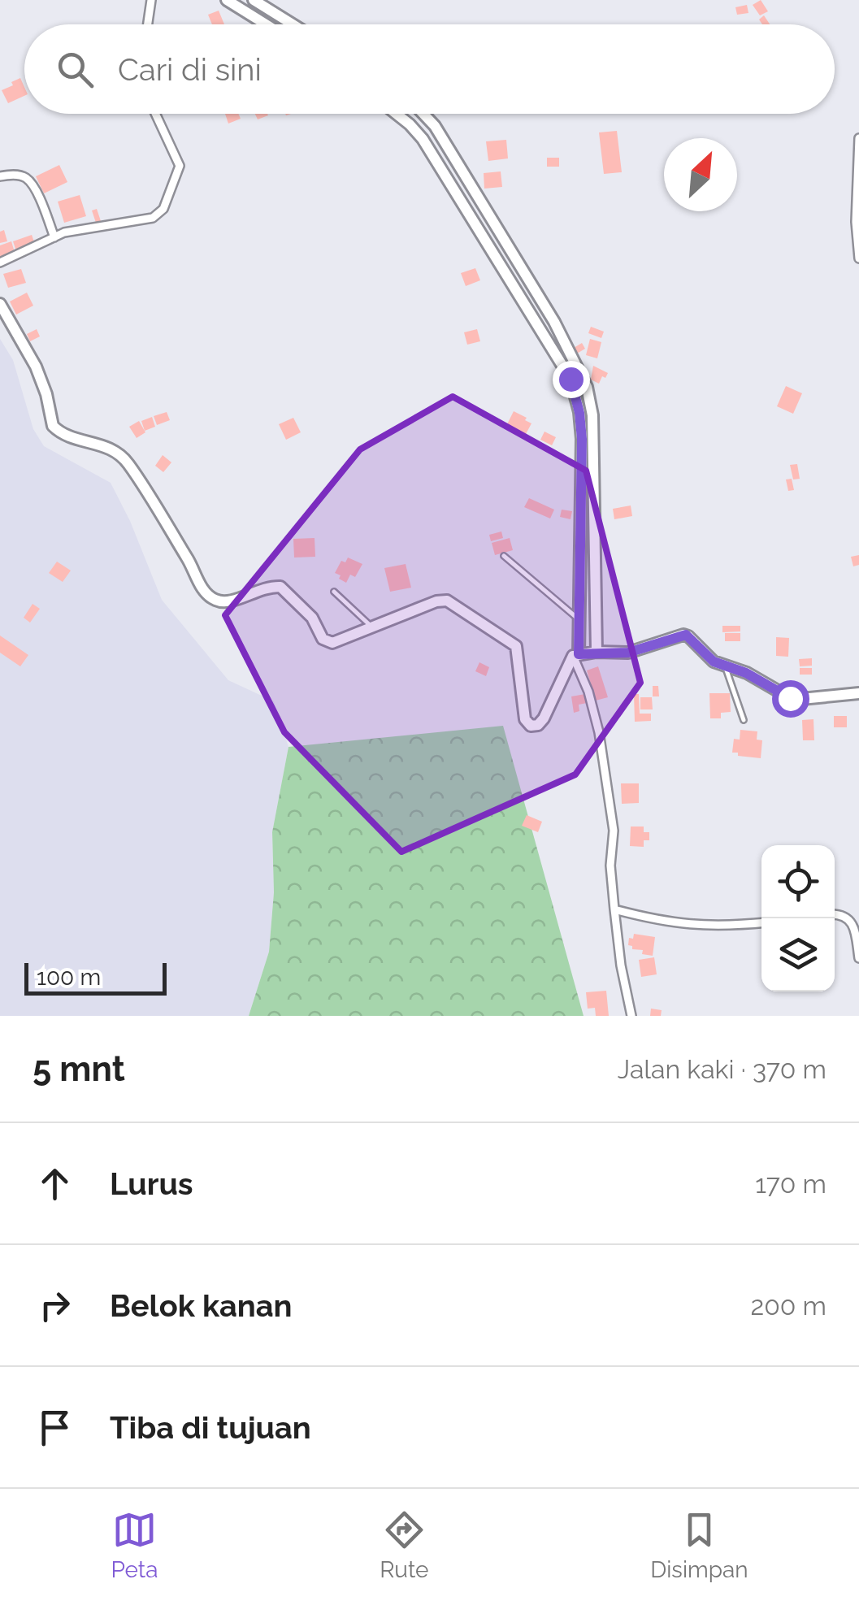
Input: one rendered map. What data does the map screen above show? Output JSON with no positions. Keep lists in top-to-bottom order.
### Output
{
  "scale_bar": "100 m",
  "north": "top right",
  "page": {
    "search": "Cari di sini",
    "scale": "100 m",
    "heading": ["5 mnt", "Jalan kaki · 370 m"],
    "list": [
      ["Lurus", "170 m"],
      ["Belok kanan", "200 m"],
      "Tiba di tujuan"
    ],
    "nav": ["Peta", "Rute", "Disimpan"]
  }
}
